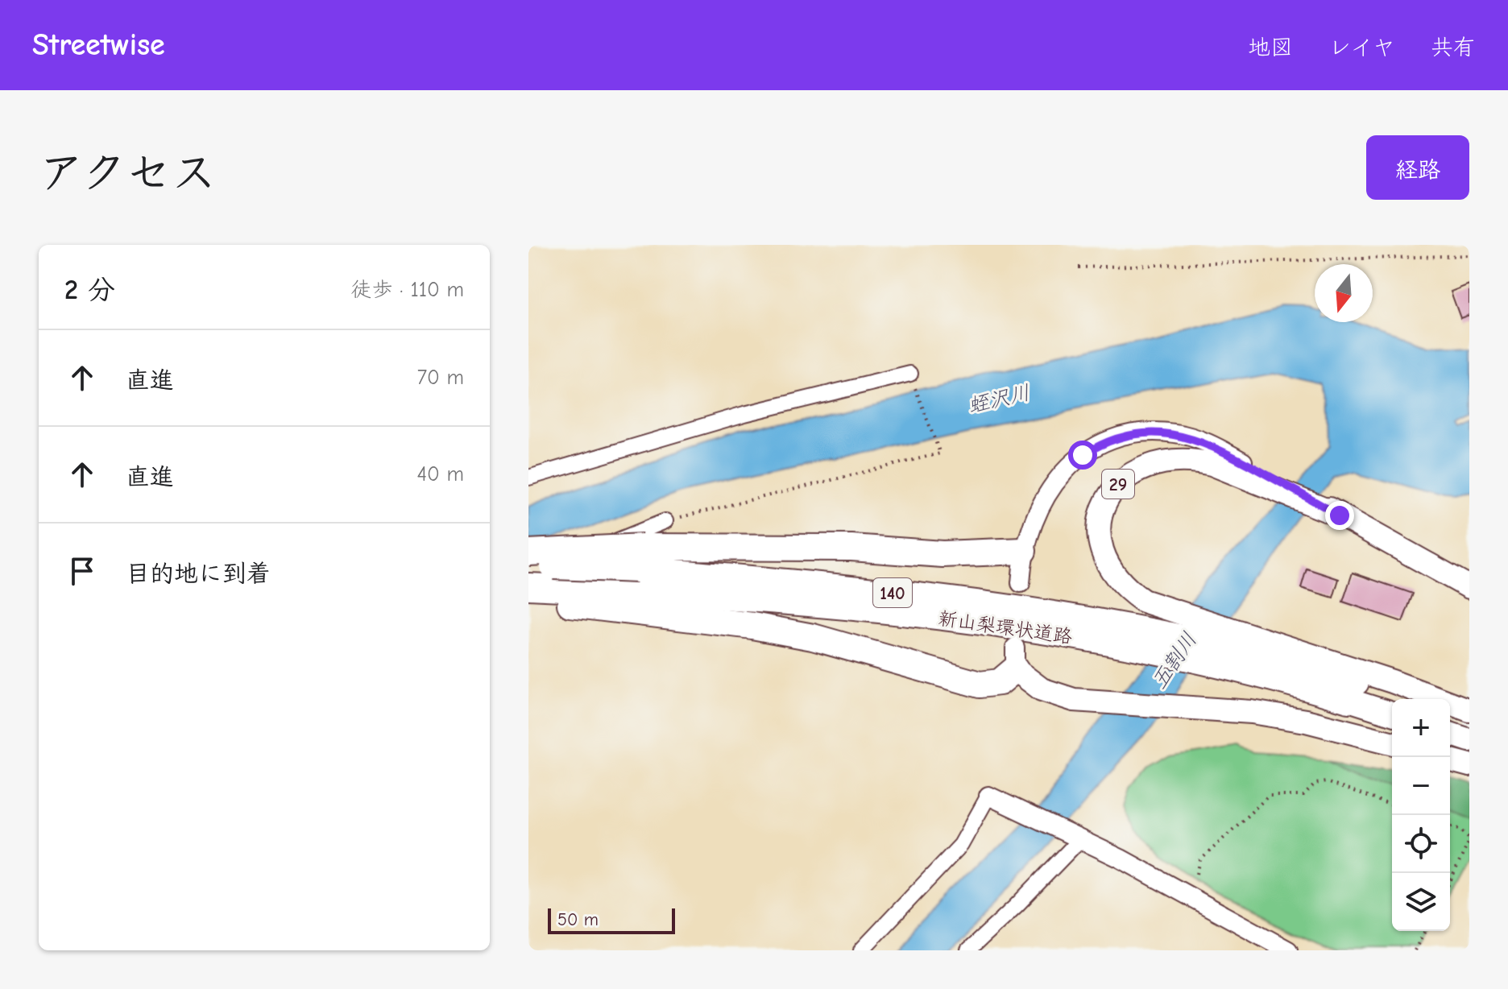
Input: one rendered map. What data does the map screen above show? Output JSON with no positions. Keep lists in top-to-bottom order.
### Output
{
  "streets": {
    "highway": ["140", "新山梨環状道路"],
    "main road": ["29"]
  },
  "crossings": [
    ["29", "140"],
    ["29", "新山梨環状道路"],
    ["140", "新山梨環状道路"]
  ],
  "water": ["蛭沢川", "五割川"],
  "scale_bar": "50 m",
  "north": "bottom",
  "page": {
    "header": "Streetwise",
    "nav": ["地図", "レイヤ", "共有"],
    "title": "アクセス",
    "buttons": "経路",
    "heading": ["2 分", "徒歩 · 110 m"],
    "list": [
      ["直進", "70 m"],
      ["直進", "40 m"],
      "目的地に到着"
    ],
    "map_buttons": ["+", "−"],
    "scale": "50 m"
  }
}
